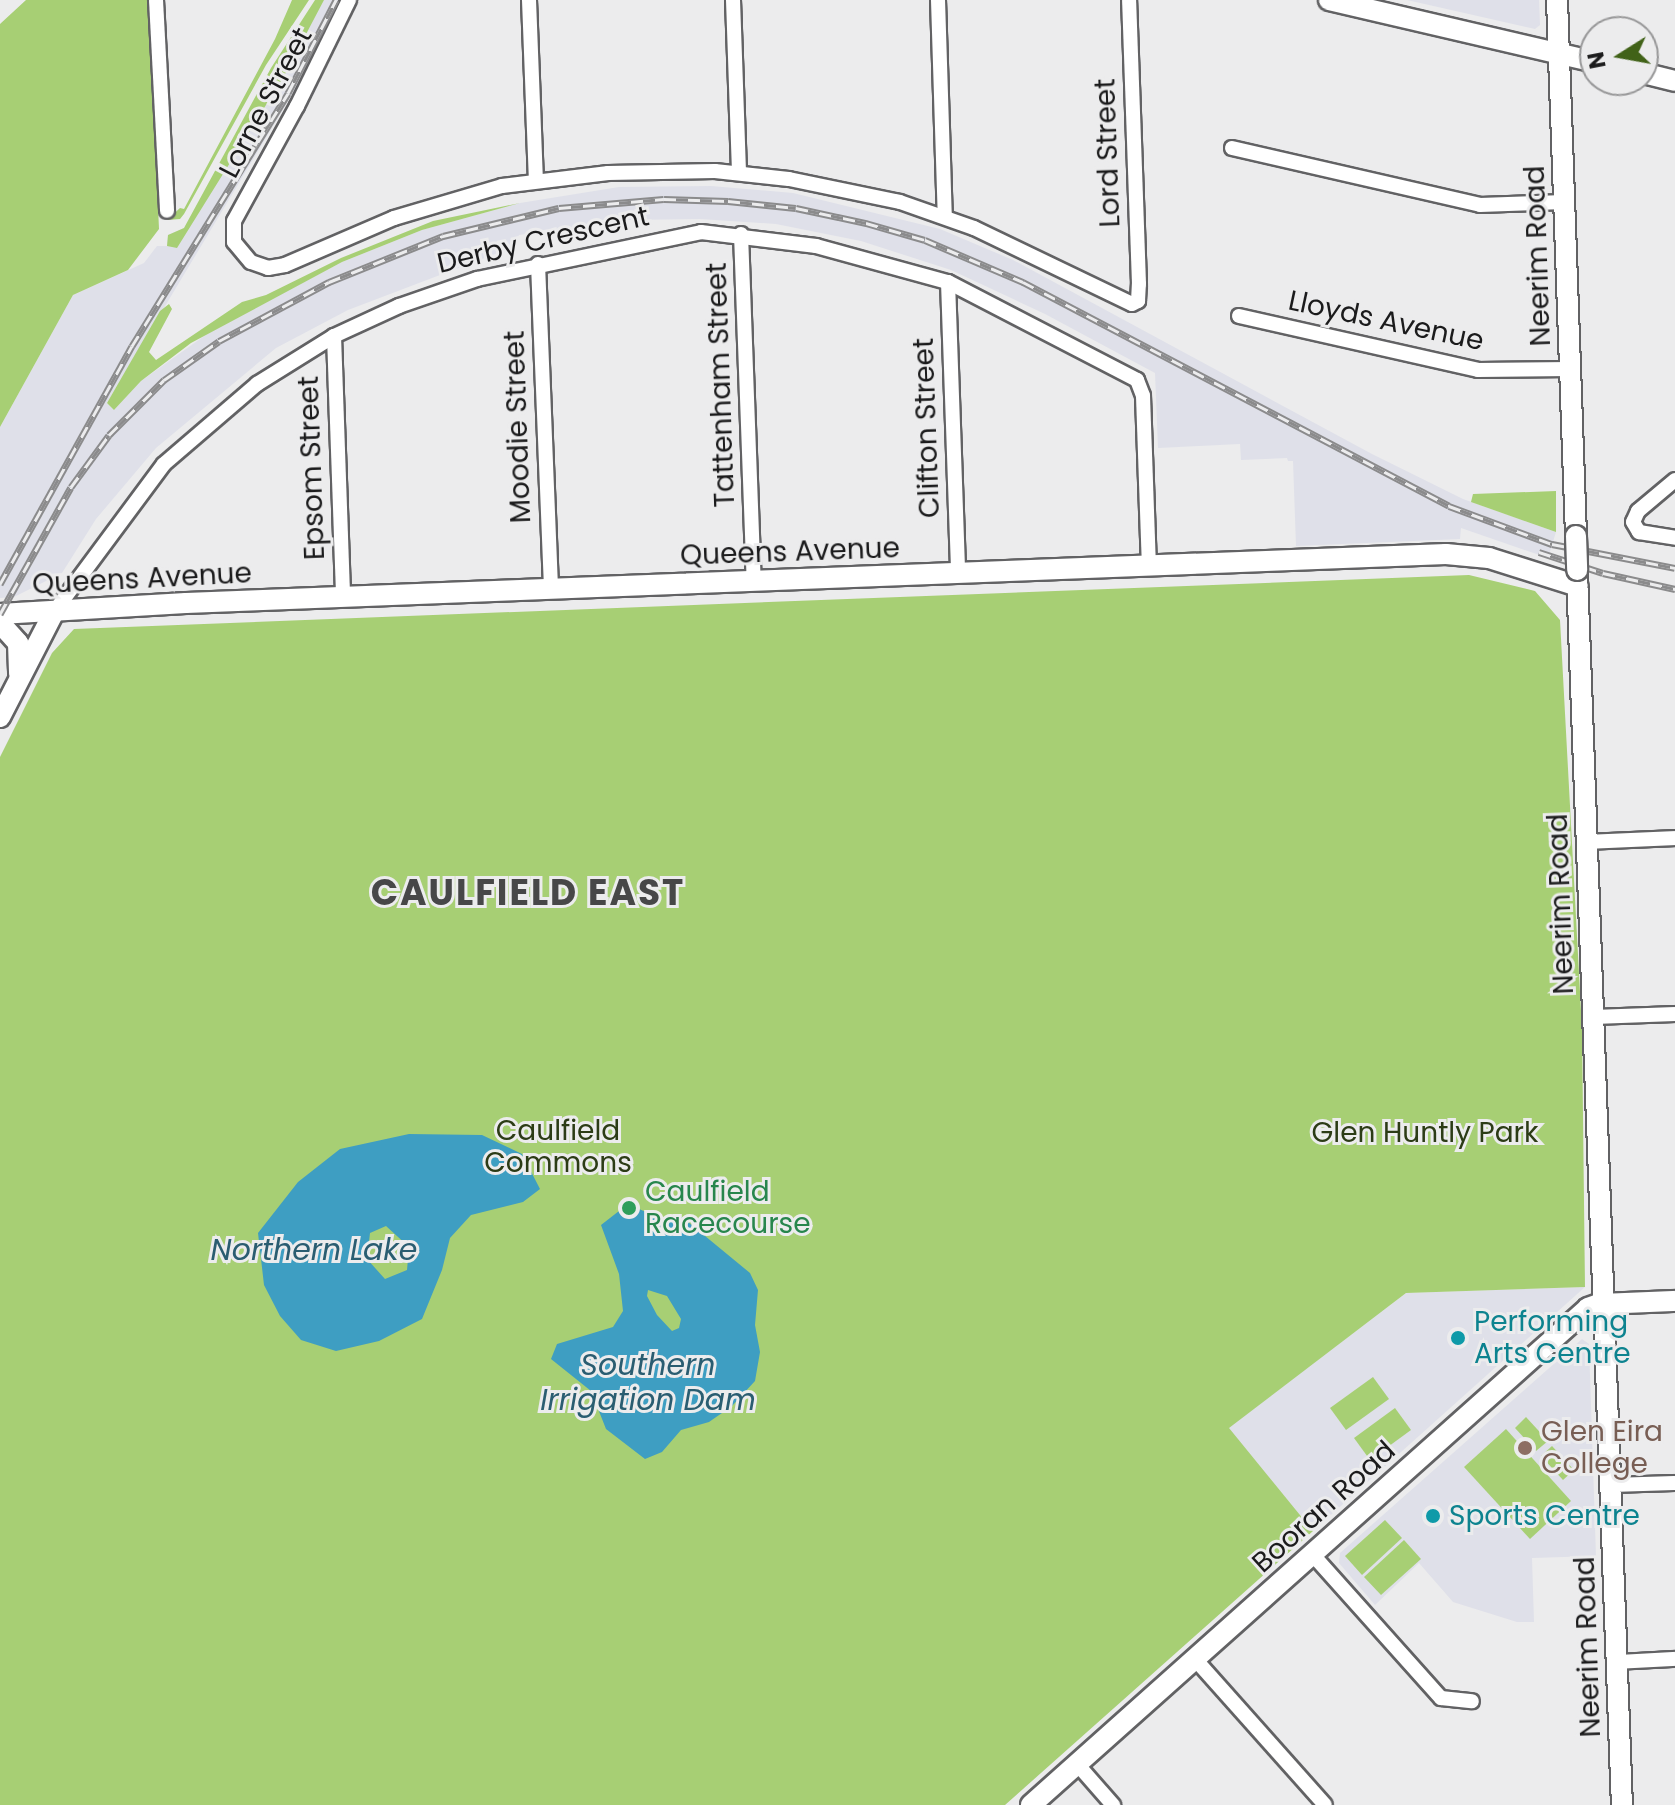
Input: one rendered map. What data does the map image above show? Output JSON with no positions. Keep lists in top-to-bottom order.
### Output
{
  "streets": {
    "main road": ["Neerim Road", "Queens Avenue", "Booran Road"],
    "street": [
      "Lorne Street",
      "Lord Street",
      "Derby Crescent",
      "Lloyds Avenue",
      "Tattenham Street",
      "Moodie Street",
      "Clifton Street",
      "Epsom Street"
    ]
  },
  "crossings": [
    ["Derby Crescent", "Tattenham Street"],
    ["Derby Crescent", "Moodie Street"],
    ["Derby Crescent", "Clifton Street"],
    ["Derby Crescent", "Epsom Street"],
    ["Derby Crescent", "Queens Avenue"],
    ["Neerim Road", "Lloyds Avenue"],
    ["Neerim Road", "Queens Avenue"],
    ["Neerim Road", "Booran Road"],
    ["Tattenham Street", "Queens Avenue"],
    ["Moodie Street", "Queens Avenue"],
    ["Clifton Street", "Queens Avenue"],
    ["Epsom Street", "Queens Avenue"]
  ],
  "districts": ["CAULFIELD EAST"],
  "water": ["Northern Lake", "Southern Irrigation Dam"],
  "parks": ["Caulfield Commons", "Glen Huntly Park"],
  "places": [
    "Caulfield Racecourse",
    "Performing Arts Centre",
    "Glen Eira College",
    "Sports Centre"
  ],
  "north": "left"
}
